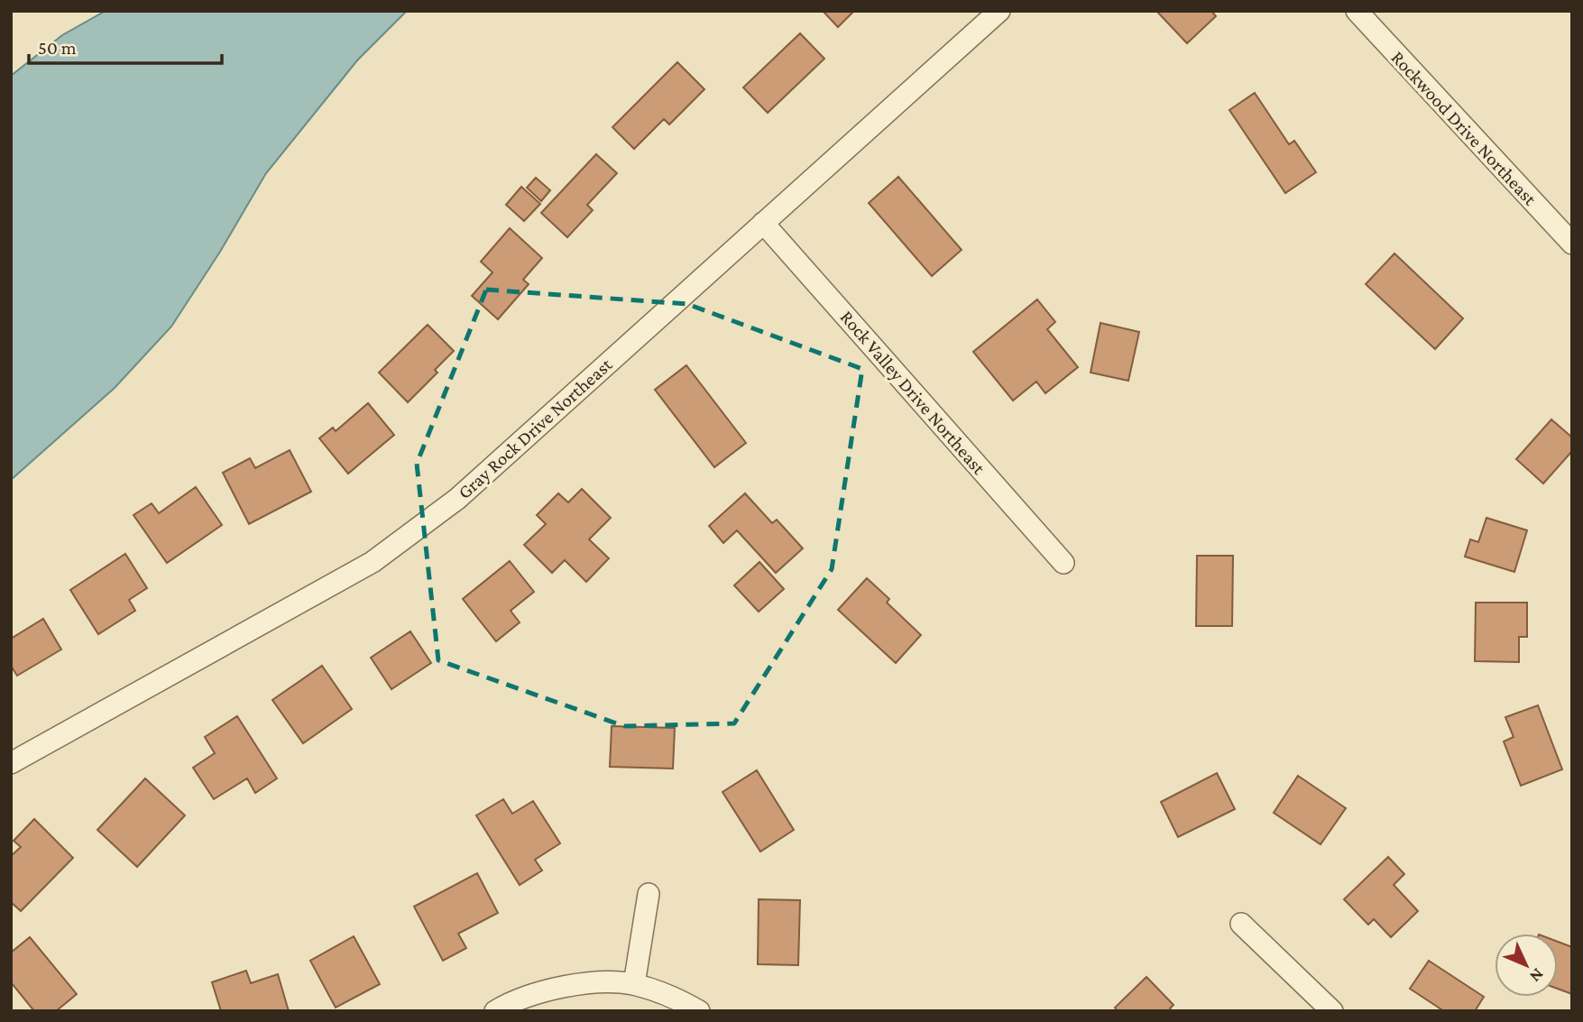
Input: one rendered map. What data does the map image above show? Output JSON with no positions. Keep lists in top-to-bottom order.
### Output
{
  "streets": {
    "street": ["Rockwood Drive Northeast", "Rock Valley Drive Northeast", "Gray Rock Drive Northeast"]
  },
  "crossings": [
    ["Rock Valley Drive Northeast", "Gray Rock Drive Northeast"]
  ],
  "scale_bar": "50 m",
  "north": "bottom right"
}
